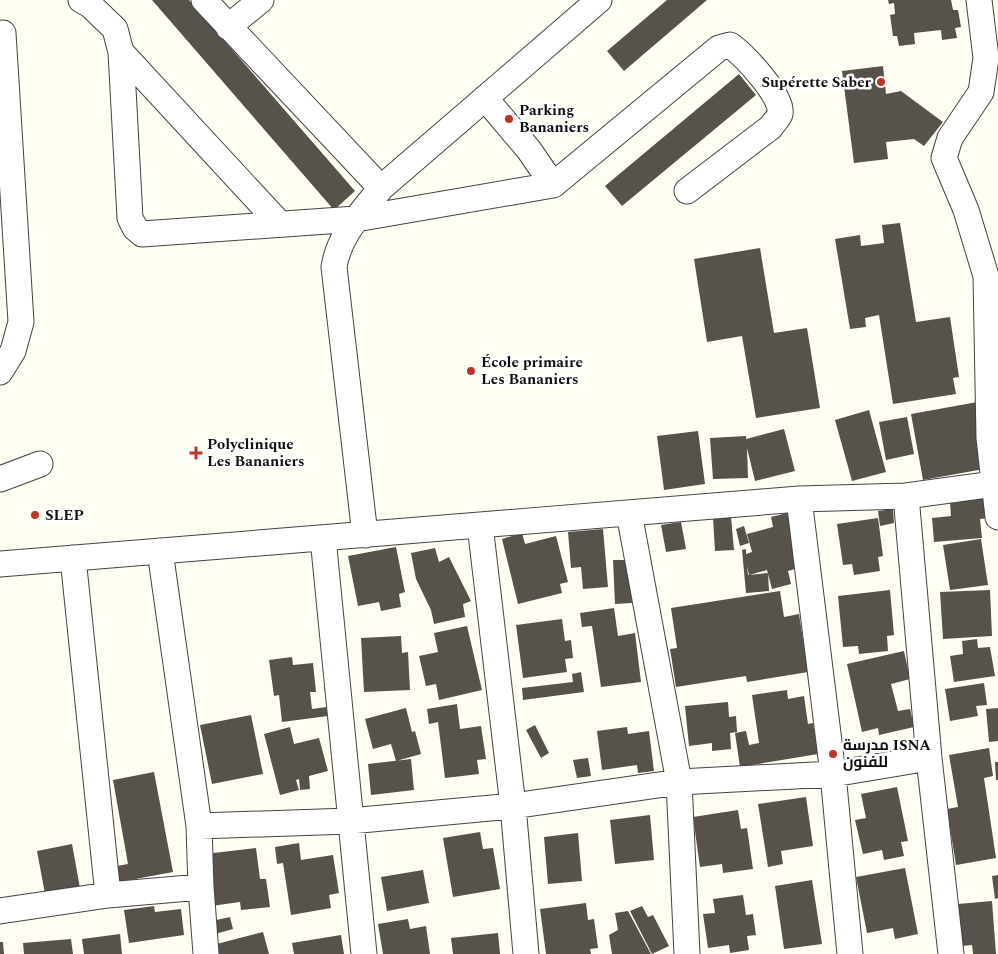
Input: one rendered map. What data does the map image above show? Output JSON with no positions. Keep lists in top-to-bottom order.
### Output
{
  "places": {
    "other": [
      "Supérette Saber",
      "Parking Bananiers",
      "École primaire Les Bananiers",
      "SLEP",
      "مدرسة ISNA للفنون"
    ],
    "health": ["Polyclinique Les Bananiers"]
  }
}
